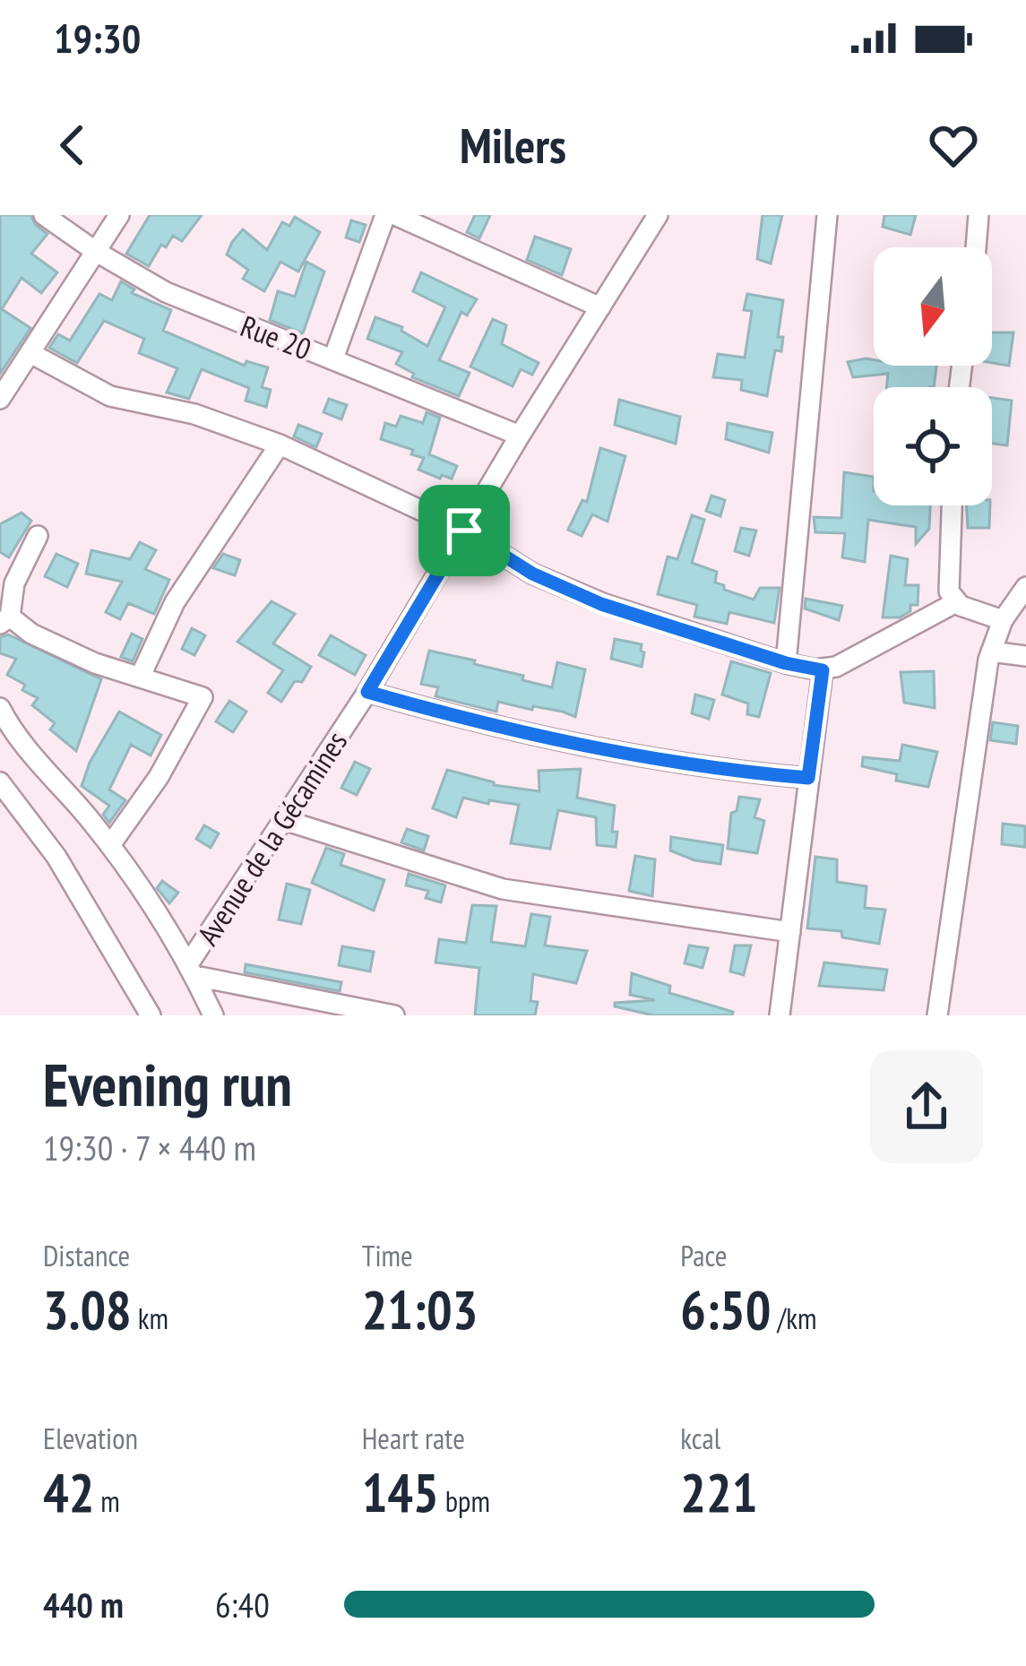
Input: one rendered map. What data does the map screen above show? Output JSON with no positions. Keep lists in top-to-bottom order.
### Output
{
  "streets": {
    "street": ["Rue 20", "Avenue de la Gécamines"]
  },
  "crossings": [
    ["Rue 20", "Avenue de la Gécamines"]
  ],
  "north": "bottom",
  "page": {
    "status": "19:30",
    "header": "Milers",
    "heading": ["Evening run", "19:30 · 7 × 440 m"],
    "stats": [
      ["Distance", "3.08 km"],
      ["Time", "21:03"],
      ["Pace", "6:50 /km"],
      ["Elevation", "42 m"],
      ["Heart rate", "145 bpm"],
      ["kcal", "221"]
    ],
    "list": [
      {
        "name": "440 m",
        "note": "6:40"
      }
    ]
  }
}
